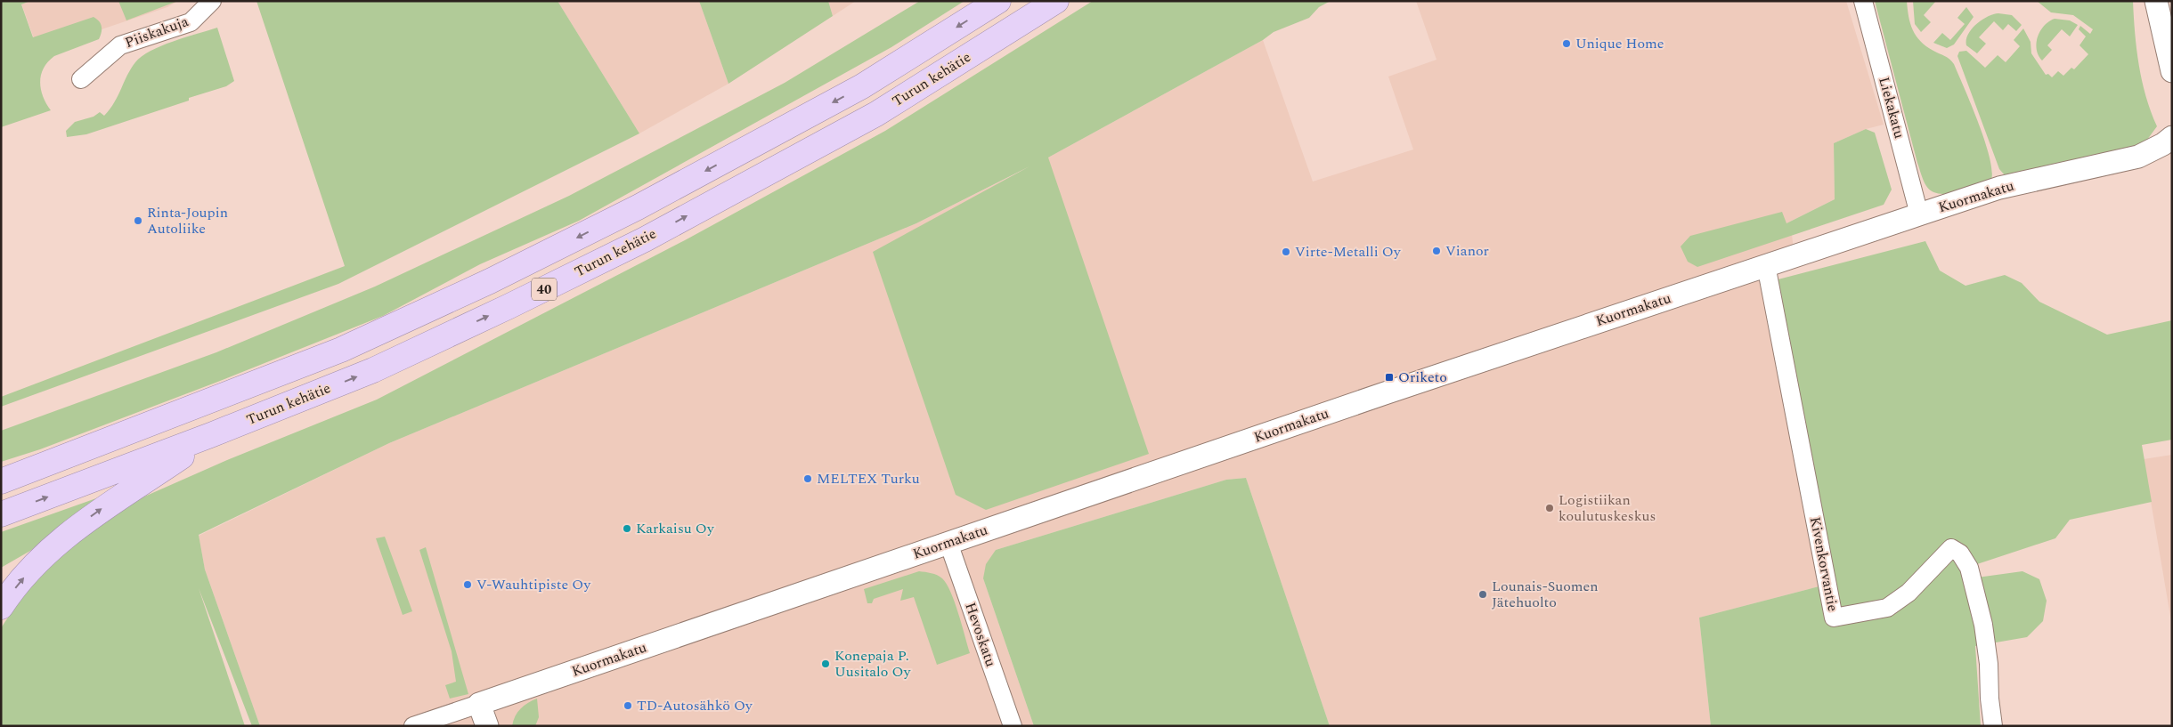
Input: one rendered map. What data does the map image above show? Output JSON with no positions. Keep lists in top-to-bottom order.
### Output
{
  "streets": {
    "highway": ["Turun kehätie", "40"],
    "street": [
      "Piiskakuja",
      "Liekakatu",
      "Kuormakatu",
      "Kivenkorvantie",
      "Hevoskatu"
    ]
  },
  "crossings": [
    ["Liekakatu", "Kuormakatu"],
    ["Kuormakatu", "Kivenkorvantie"],
    ["Kuormakatu", "Hevoskatu"]
  ],
  "places": {
    "other": [
      "Unique Home",
      "Rinta-Joupin Autoliike",
      "Vianor",
      "Virte-Metalli Oy",
      "MELTEX Turku",
      "Logistiikan koulutuskeskus",
      "Karkaisu Oy",
      "V-Wauhtipiste Oy",
      "Lounais-Suomen Jätehuolto",
      "Konepaja P. Uusitalo Oy",
      "TD-Autosähkö Oy"
    ],
    "transit": ["Oriketo"]
  }
}
